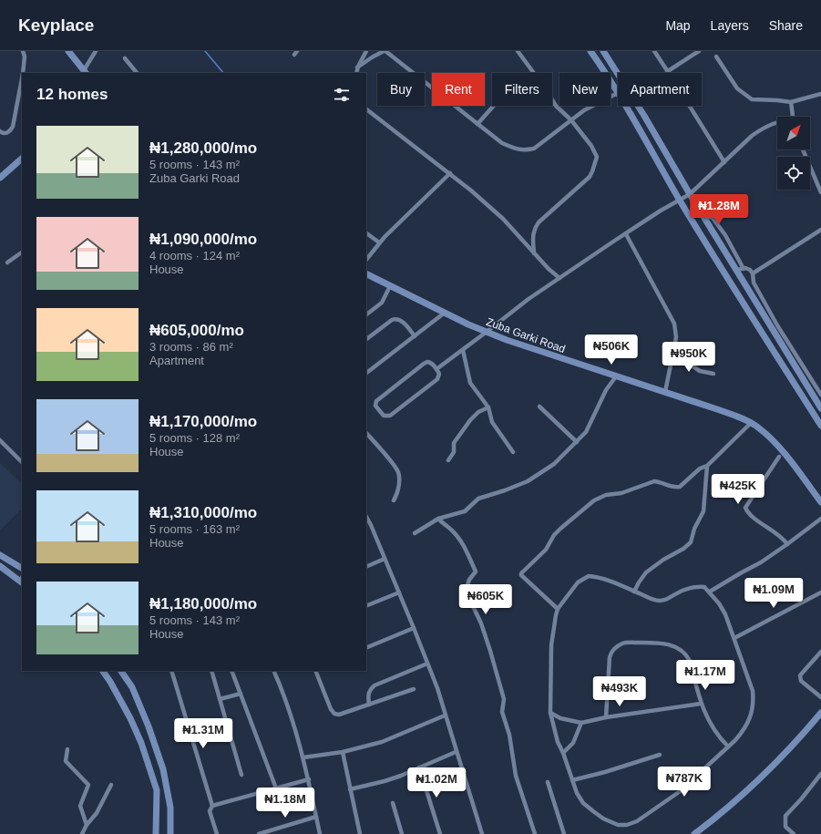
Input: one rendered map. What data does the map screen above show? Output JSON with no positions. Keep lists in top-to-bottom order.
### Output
{
  "streets": {
    "main road": ["Zuba Garki Road"]
  },
  "north": "top right",
  "page": {
    "header": "Keyplace",
    "nav": ["Map", "Layers", "Share"],
    "chip": [
      "Buy",
      "Rent",
      "Filters",
      "New",
      "Apartment"
    ],
    "heading": "12 homes",
    "list": [
      {
        "name": "₦1,280,000/mo",
        "note": "5 rooms · 143 m² · Zuba Garki Road"
      },
      {
        "name": "₦1,090,000/mo",
        "note": "4 rooms · 124 m² · House"
      },
      {
        "name": "₦605,000/mo",
        "note": "3 rooms · 86 m² · Apartment"
      },
      {
        "name": "₦1,170,000/mo",
        "note": "5 rooms · 128 m² · House"
      },
      {
        "name": "₦1,310,000/mo",
        "note": "5 rooms · 163 m² · House"
      },
      {
        "name": "₦1,180,000/mo",
        "note": "5 rooms · 143 m² · House"
      }
    ],
    "price": [
      "₦1.28M",
      "₦506K",
      "₦950K",
      "₦425K",
      "₦1.09M",
      "₦605K",
      "₦1.17M",
      "₦493K",
      "₦1.31M",
      "₦787K",
      "₦1.02M",
      "₦1.18M"
    ]
  }
}
